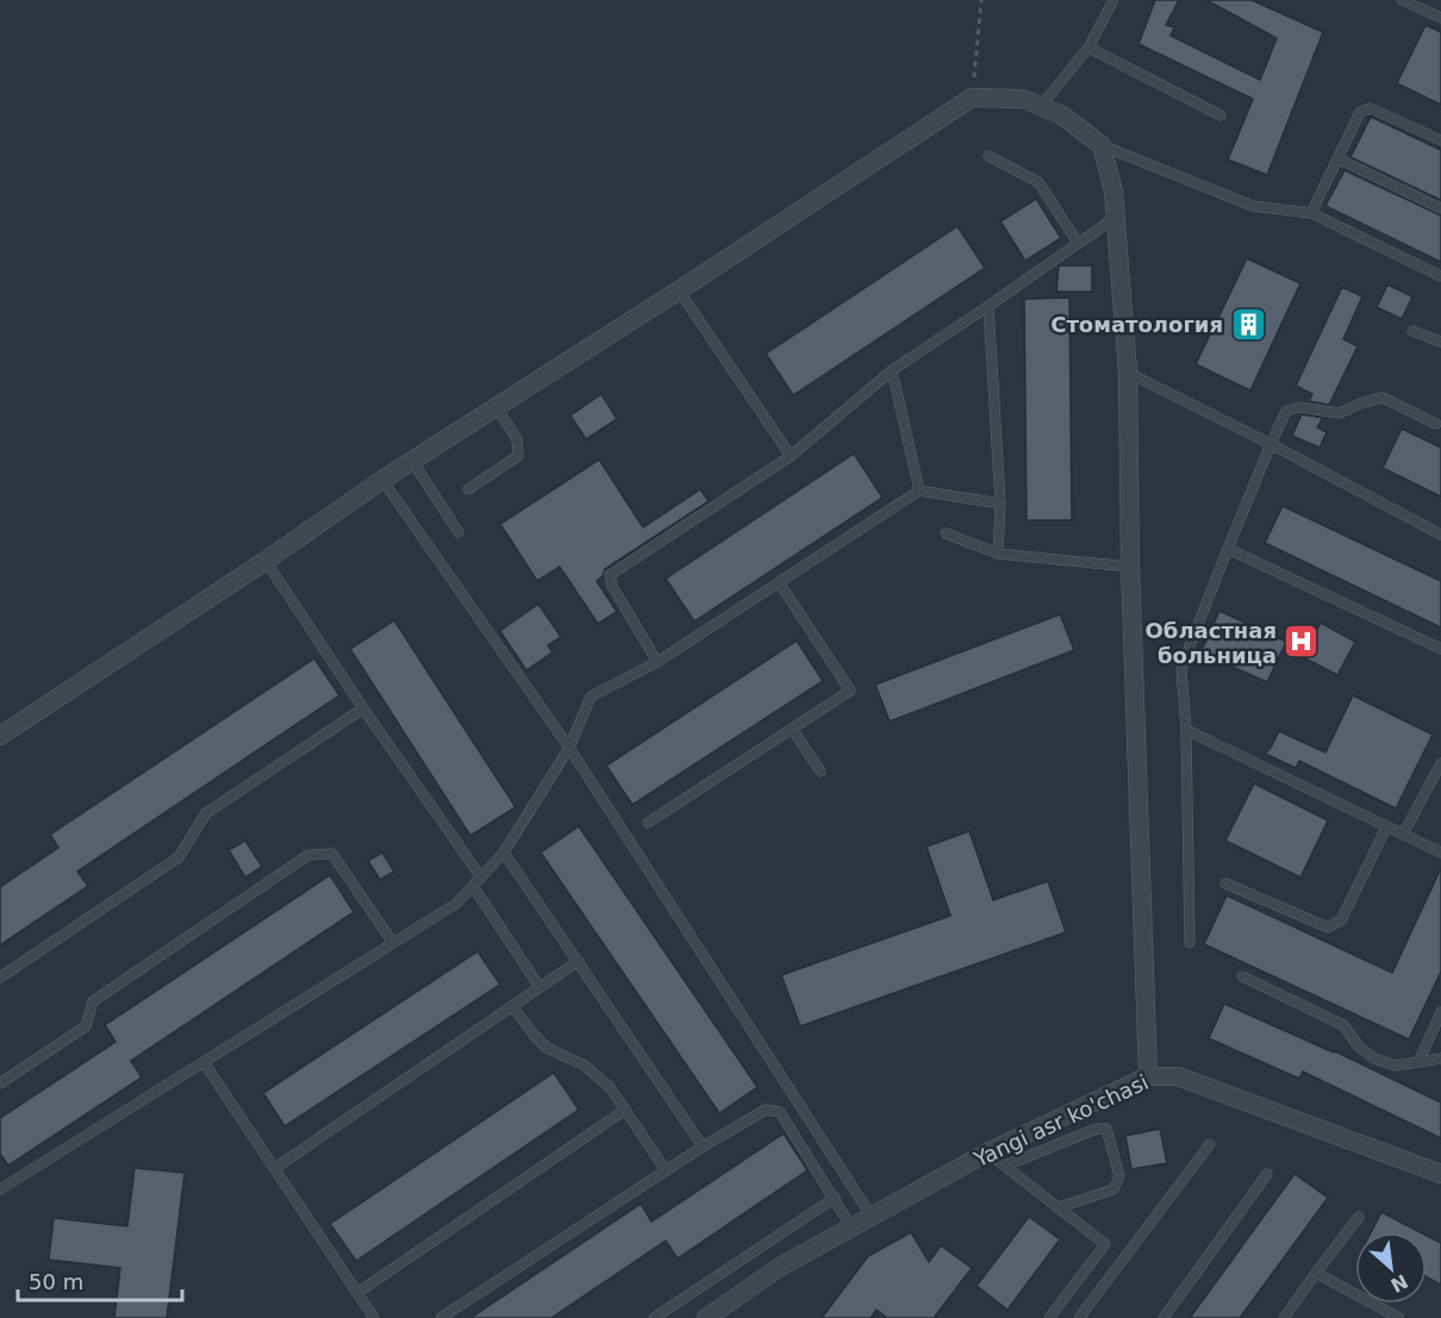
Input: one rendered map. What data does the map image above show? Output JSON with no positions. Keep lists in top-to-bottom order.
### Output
{
  "streets": {
    "street": ["Yangi asr ko'chasi"]
  },
  "places": {
    "building": ["Стоматология"],
    "hospital": ["Областная больница"]
  },
  "scale_bar": "50 m",
  "north": "bottom right"
}
